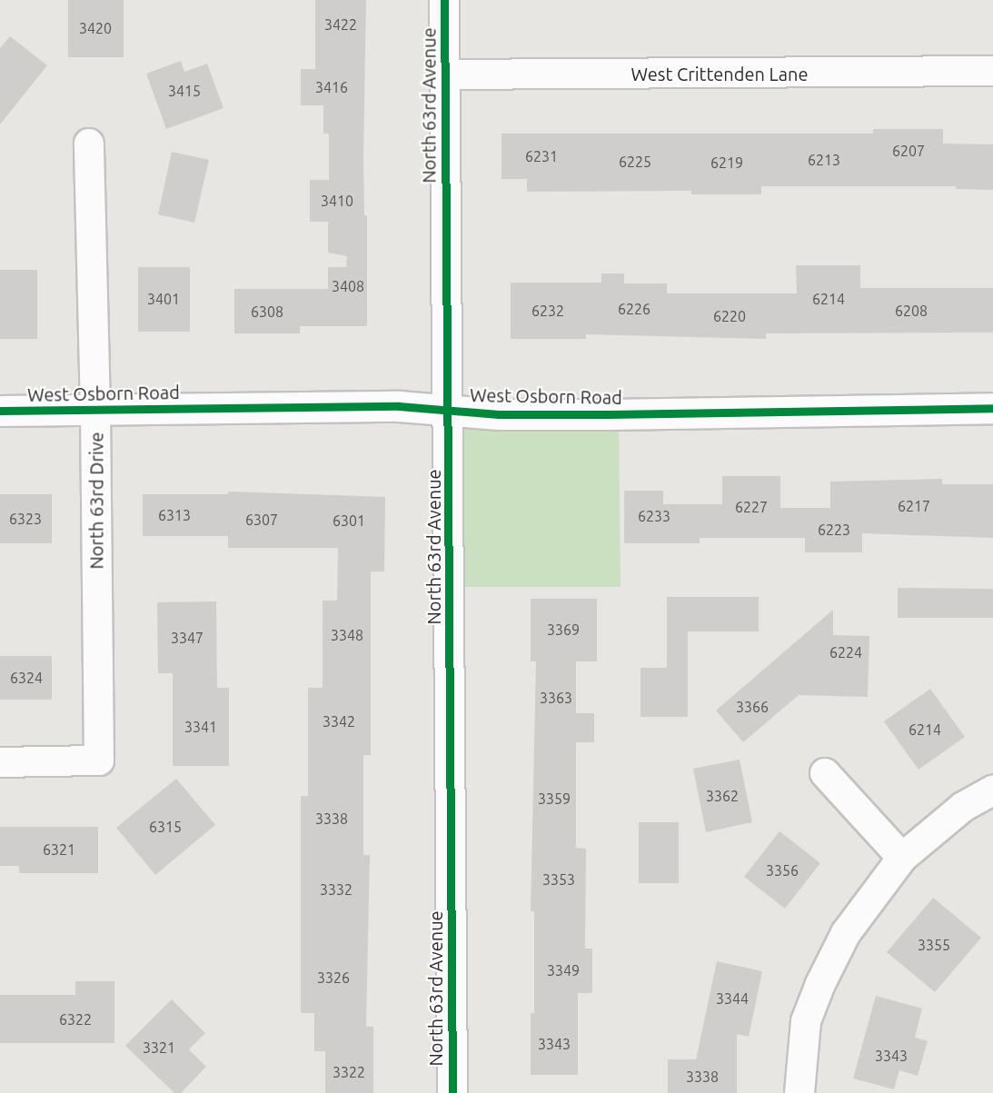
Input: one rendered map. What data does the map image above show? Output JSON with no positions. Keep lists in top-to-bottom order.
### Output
{
  "streets": {
    "street": [
      "West Crittenden Lane",
      "North 63rd Avenue",
      "West Osborn Road",
      "North 63rd Drive"
    ]
  },
  "crossings": [
    ["West Crittenden Lane", "North 63rd Avenue"],
    ["North 63rd Avenue", "West Osborn Road"],
    ["West Osborn Road", "North 63rd Drive"]
  ],
  "house_numbers": [
    "3422",
    "3420",
    "3416",
    "3415",
    "6207",
    "6231",
    "6213",
    "6225",
    "6219",
    "3410",
    "3408",
    "3401",
    "6214",
    "6226",
    "6232",
    "6208",
    "6308",
    "6220",
    "6217",
    "6227",
    "6313",
    "6233",
    "6323",
    "6307",
    "6301",
    "6223",
    "3369",
    "3348",
    "3347",
    "6224",
    "6324",
    "3363",
    "3366",
    "3342",
    "3341",
    "6214",
    "3362",
    "3359",
    "3338",
    "6315",
    "6321",
    "3356",
    "3353",
    "3332",
    "3355",
    "3349",
    "3326",
    "3344",
    "6322",
    "3343",
    "3321",
    "3343",
    "3322",
    "3338"
  ]
}
